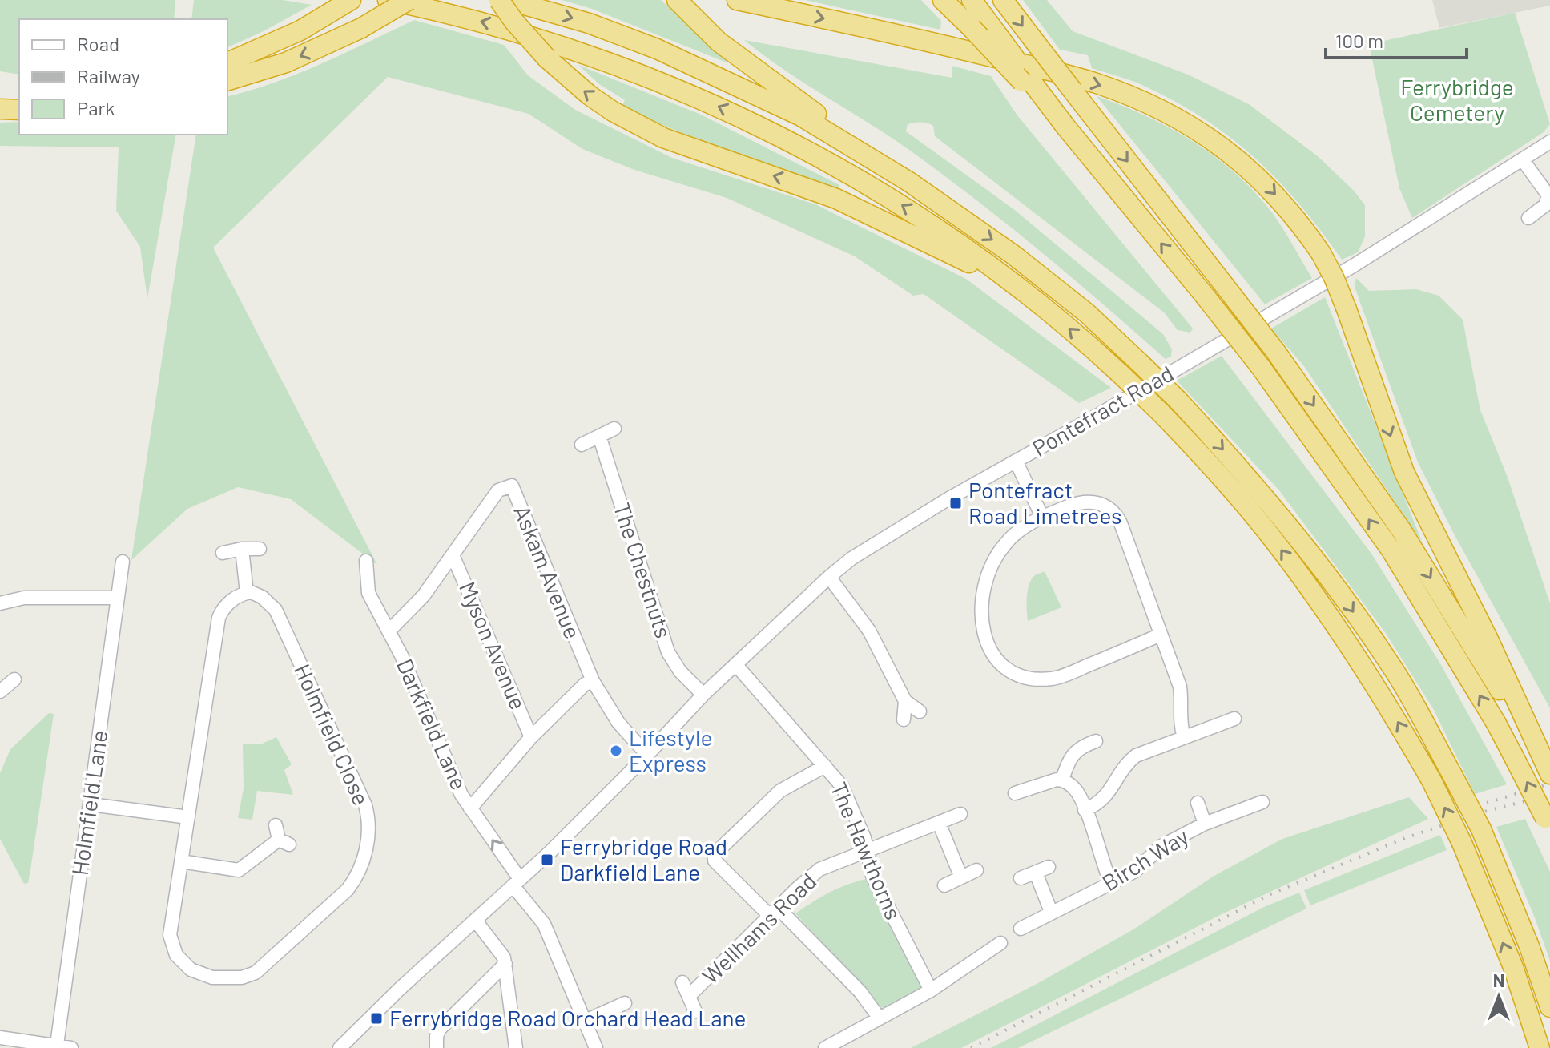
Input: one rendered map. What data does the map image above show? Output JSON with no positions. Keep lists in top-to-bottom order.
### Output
{
  "streets": {
    "street": [
      "Pontefract Road",
      "The Chestnuts",
      "Askam Avenue",
      "Myson Avenue",
      "Darkfield Lane",
      "Holmfield Close",
      "Holmfield Lane",
      "The Hawthorns",
      "Birch Way",
      "Wellhams Road"
    ]
  },
  "crossings": [
    ["Pontefract Road", "The Chestnuts"],
    ["Pontefract Road", "Askam Avenue"],
    ["Pontefract Road", "Darkfield Lane"],
    ["Pontefract Road", "The Hawthorns"],
    ["Askam Avenue", "Myson Avenue"],
    ["Askam Avenue", "Darkfield Lane"],
    ["The Hawthorns", "Wellhams Road"]
  ],
  "parks": ["Ferrybridge Cemetery"],
  "places": {
    "transit": ["Pontefract Road Limetrees", "Ferrybridge Road Darkfield Lane", "Ferrybridge Road Orchard Head Lane"],
    "other": ["Lifestyle Express"]
  },
  "legend": ["Road", "Railway", "Park"],
  "scale_bar": "100 m",
  "north": "top"
}
